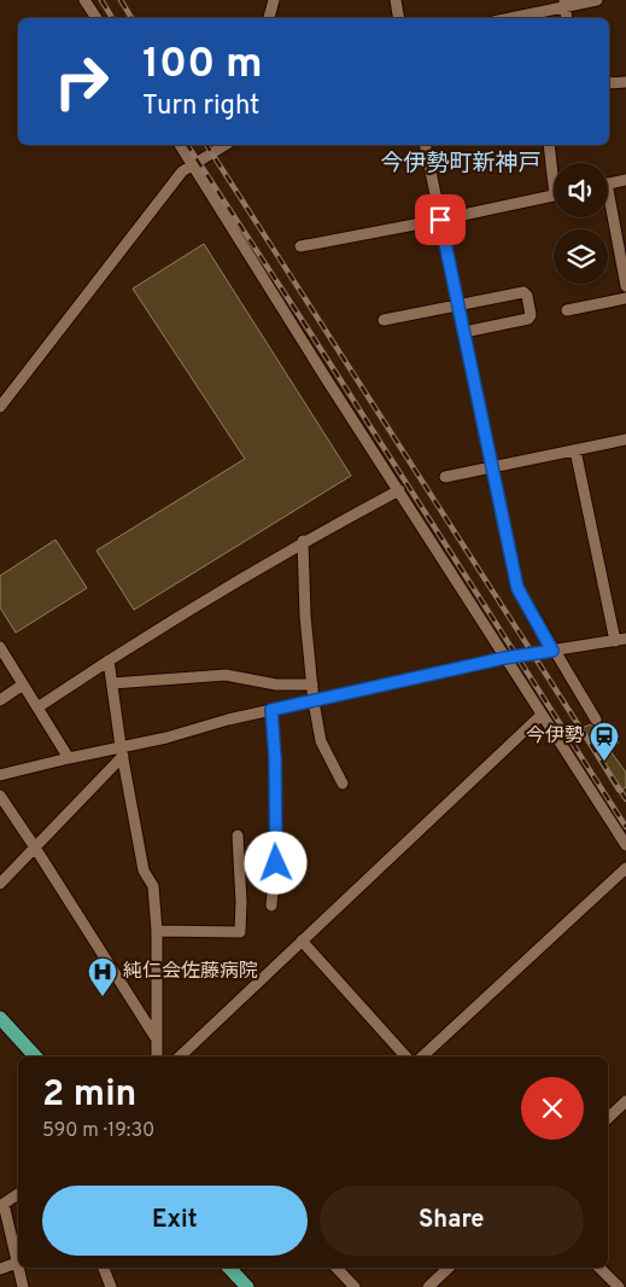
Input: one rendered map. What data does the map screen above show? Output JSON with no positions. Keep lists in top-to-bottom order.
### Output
{
  "districts": ["今伊勢町新神戸"],
  "places": {
    "station": ["今伊勢"],
    "hospital": ["純仁会佐藤病院"]
  },
  "page": {
    "turn": ["100 m", "Turn right"],
    "heading": ["2 min", "590 m · 19:30"],
    "buttons": ["Exit", "Share"]
  }
}
